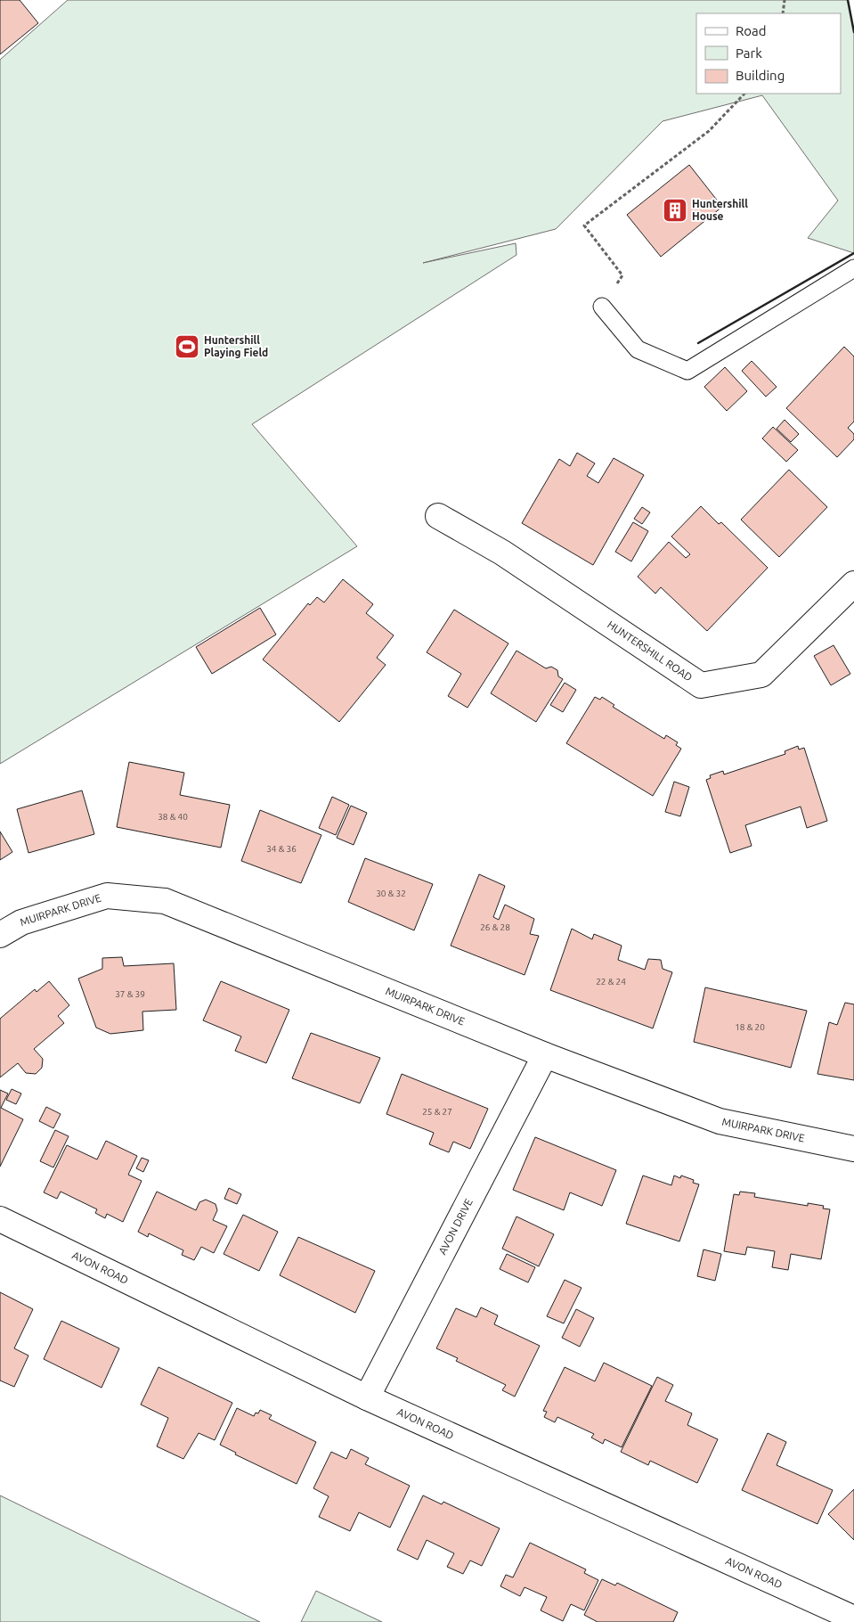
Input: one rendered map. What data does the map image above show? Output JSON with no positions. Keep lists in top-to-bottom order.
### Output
{
  "streets": {
    "street": [
      "HUNTERSHILL ROAD",
      "MUIRPARK DRIVE",
      "AVON DRIVE",
      "AVON ROAD"
    ]
  },
  "crossings": [
    ["MUIRPARK DRIVE", "AVON DRIVE"],
    ["AVON DRIVE", "AVON ROAD"]
  ],
  "places": {
    "building": ["Huntershill House"],
    "sports": ["Huntershill Playing Field"]
  },
  "house_numbers": [
    "38 & 40",
    "34 & 36",
    "30 & 32",
    "26 & 28",
    "22 & 24",
    "37 & 39",
    "18 & 20",
    "25 & 27"
  ],
  "legend": ["Road", "Park", "Building"]
}
